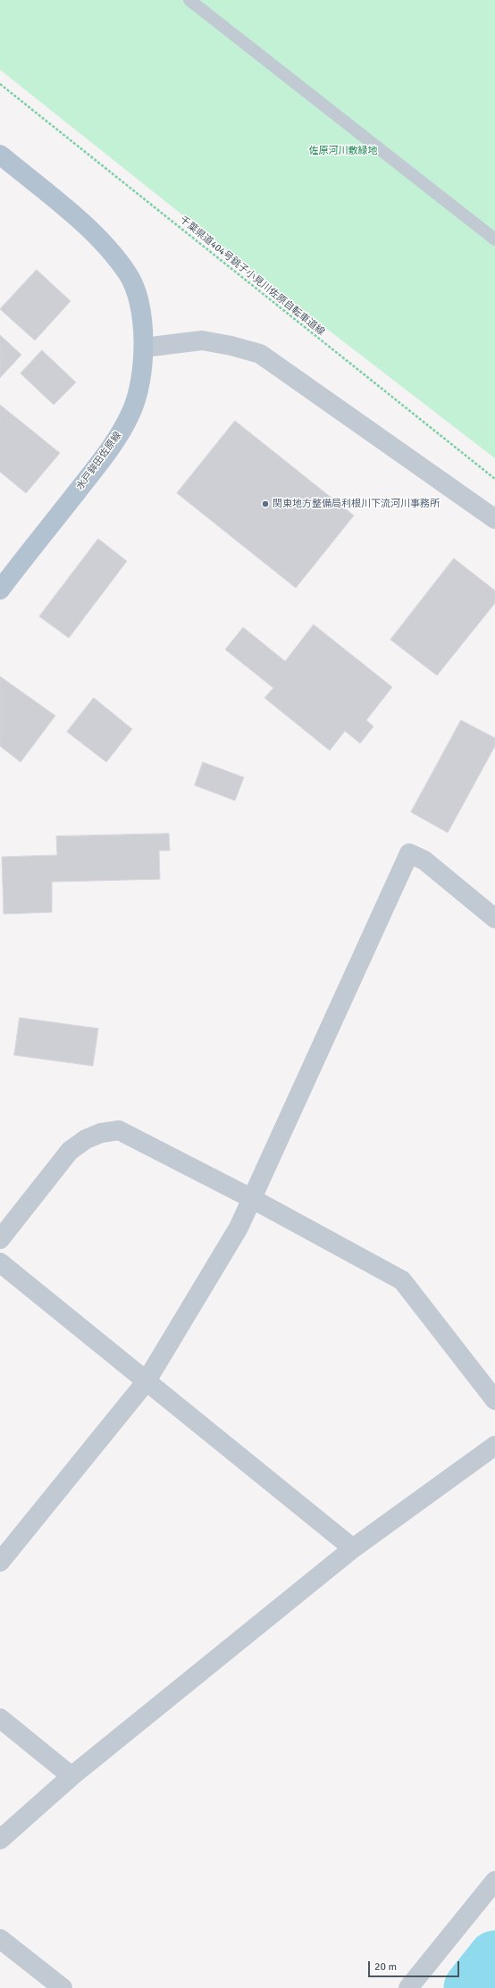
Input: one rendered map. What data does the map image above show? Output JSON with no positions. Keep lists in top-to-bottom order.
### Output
{
  "streets": {
    "main road": ["水戸鉾田佐原線"],
    "path": ["千葉県道404号銚子小見川佐原自転車道線"]
  },
  "parks": ["佐原河川敷緑地"],
  "places": ["関東地方整備局利根川下流河川事務所"],
  "scale_bar": "20 m"
}
